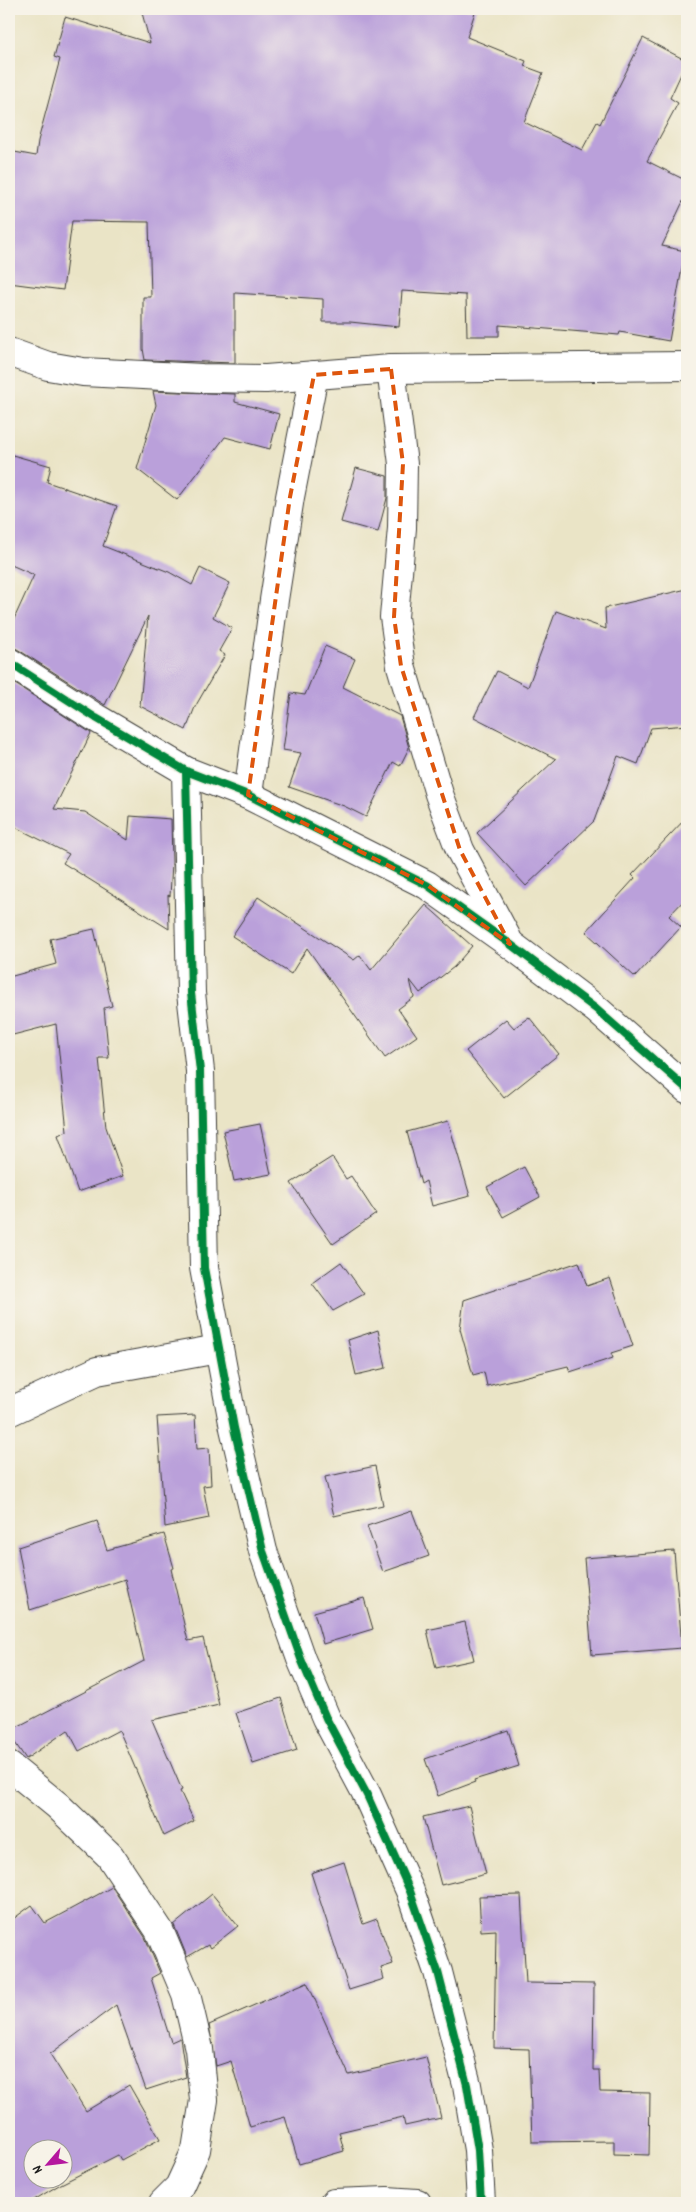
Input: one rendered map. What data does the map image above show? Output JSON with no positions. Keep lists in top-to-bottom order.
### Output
{
  "north": "bottom left"
}
